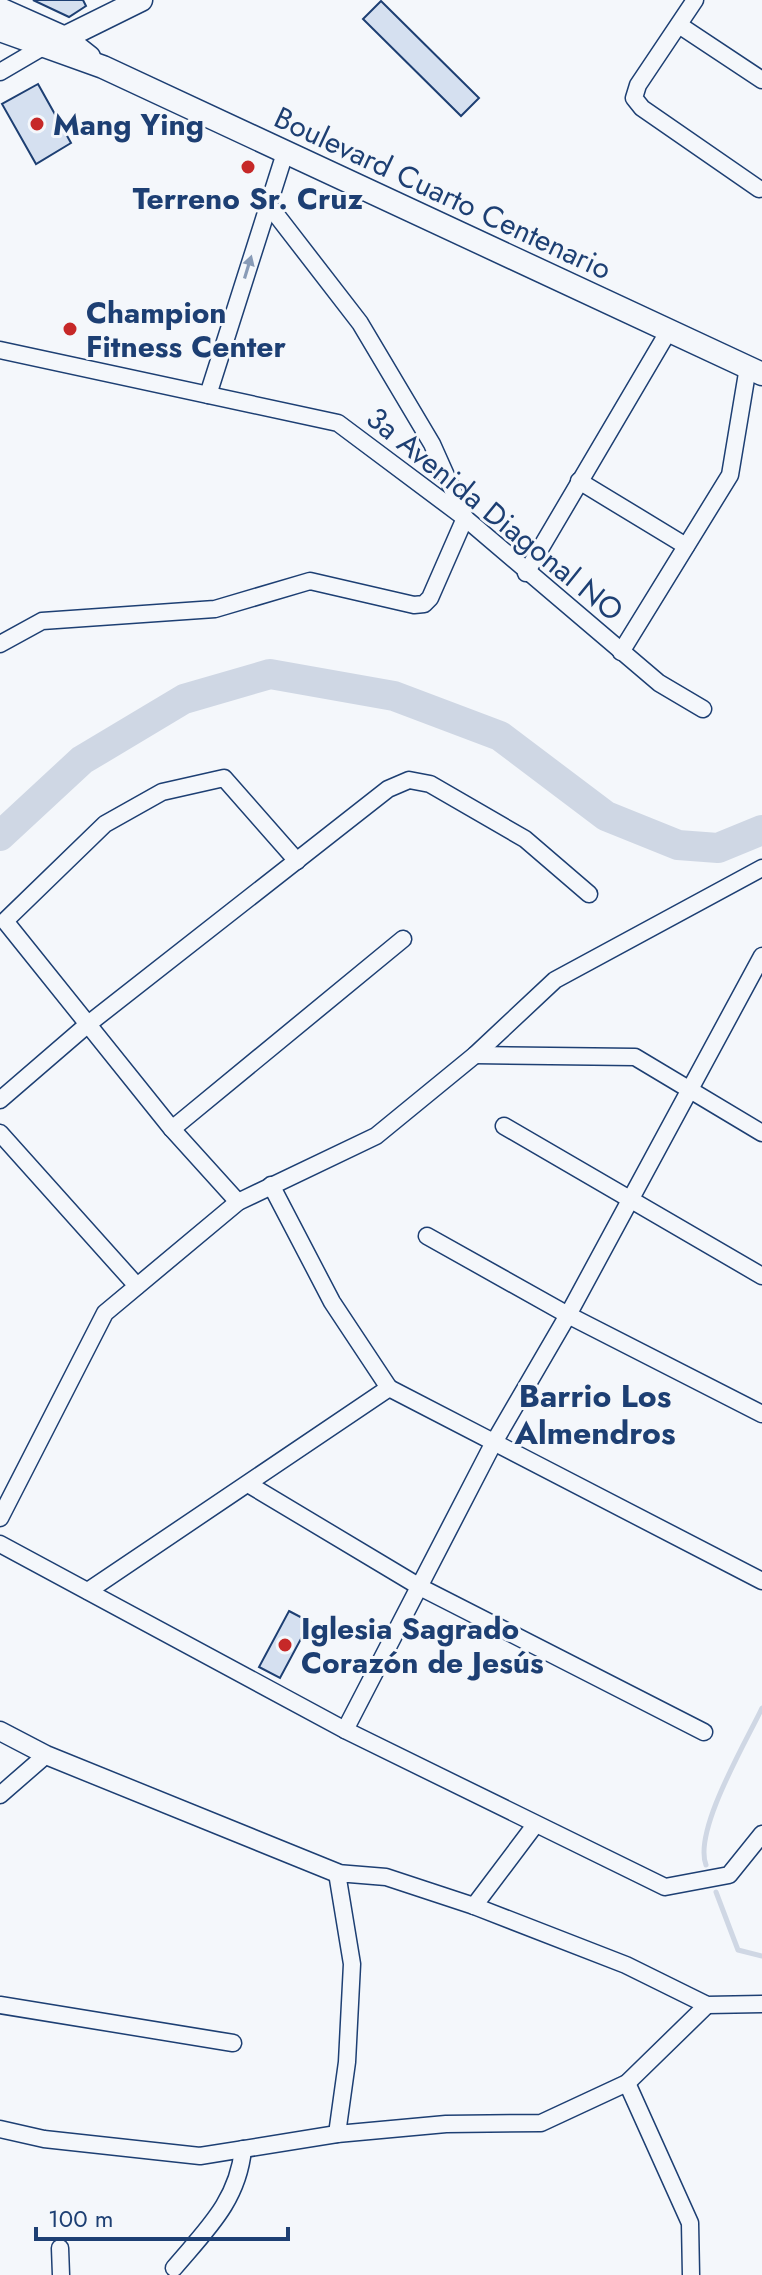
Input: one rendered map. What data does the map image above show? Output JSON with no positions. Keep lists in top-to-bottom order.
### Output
{
  "streets": {
    "main road": ["Boulevard Cuarto Centenario"],
    "street": ["3a Avenida Diagonal NO"]
  },
  "districts": ["Barrio Los Almendros"],
  "places": [
    "Mang Ying",
    "Terreno Sr. Cruz",
    "Champion Fitness Center",
    "Iglesia Sagrado Corazón de Jesús"
  ],
  "scale_bar": "100 m"
}
